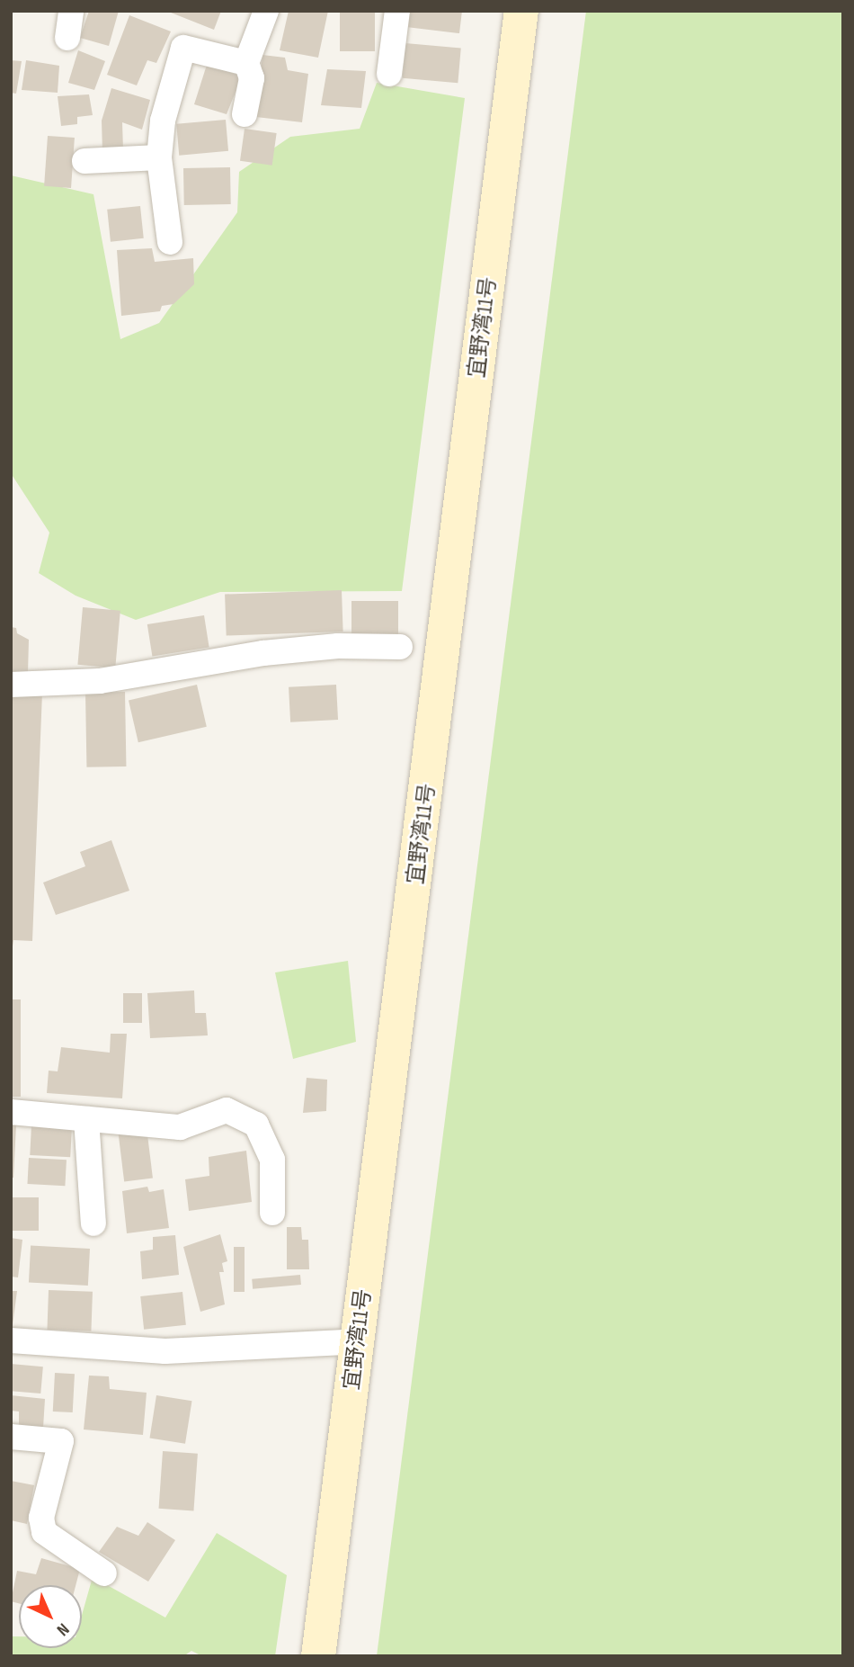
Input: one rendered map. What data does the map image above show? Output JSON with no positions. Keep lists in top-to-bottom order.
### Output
{
  "streets": {
    "street": ["宜野湾11号"]
  },
  "north": "bottom right"
}
